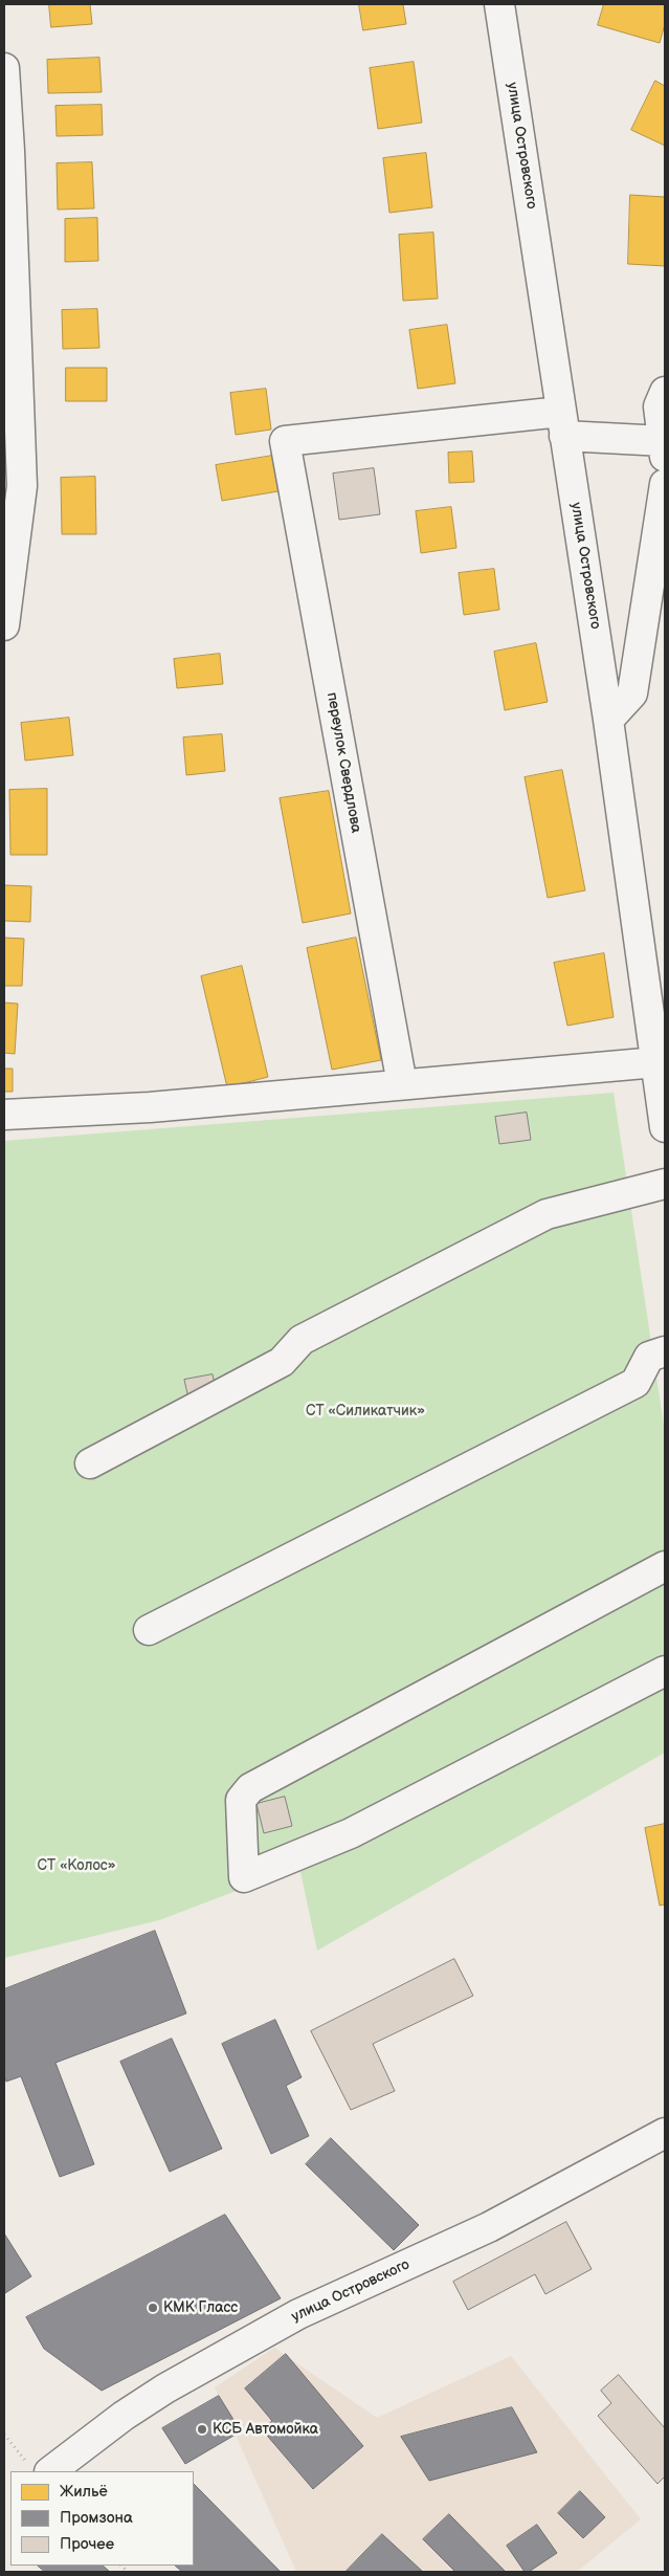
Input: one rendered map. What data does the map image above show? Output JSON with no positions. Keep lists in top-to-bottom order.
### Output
{
  "streets": {
    "street": ["улица Островского", "переулок Свердлова"]
  },
  "crossings": [
    ["улица Островского", "переулок Свердлова"]
  ],
  "parks": ["СТ «Силикатчик»", "СТ «Колос»"],
  "places": ["КМК Гласс", "КСБ Автомойка"],
  "legend": ["Жильё", "Промзона", "Прочее"]
}
